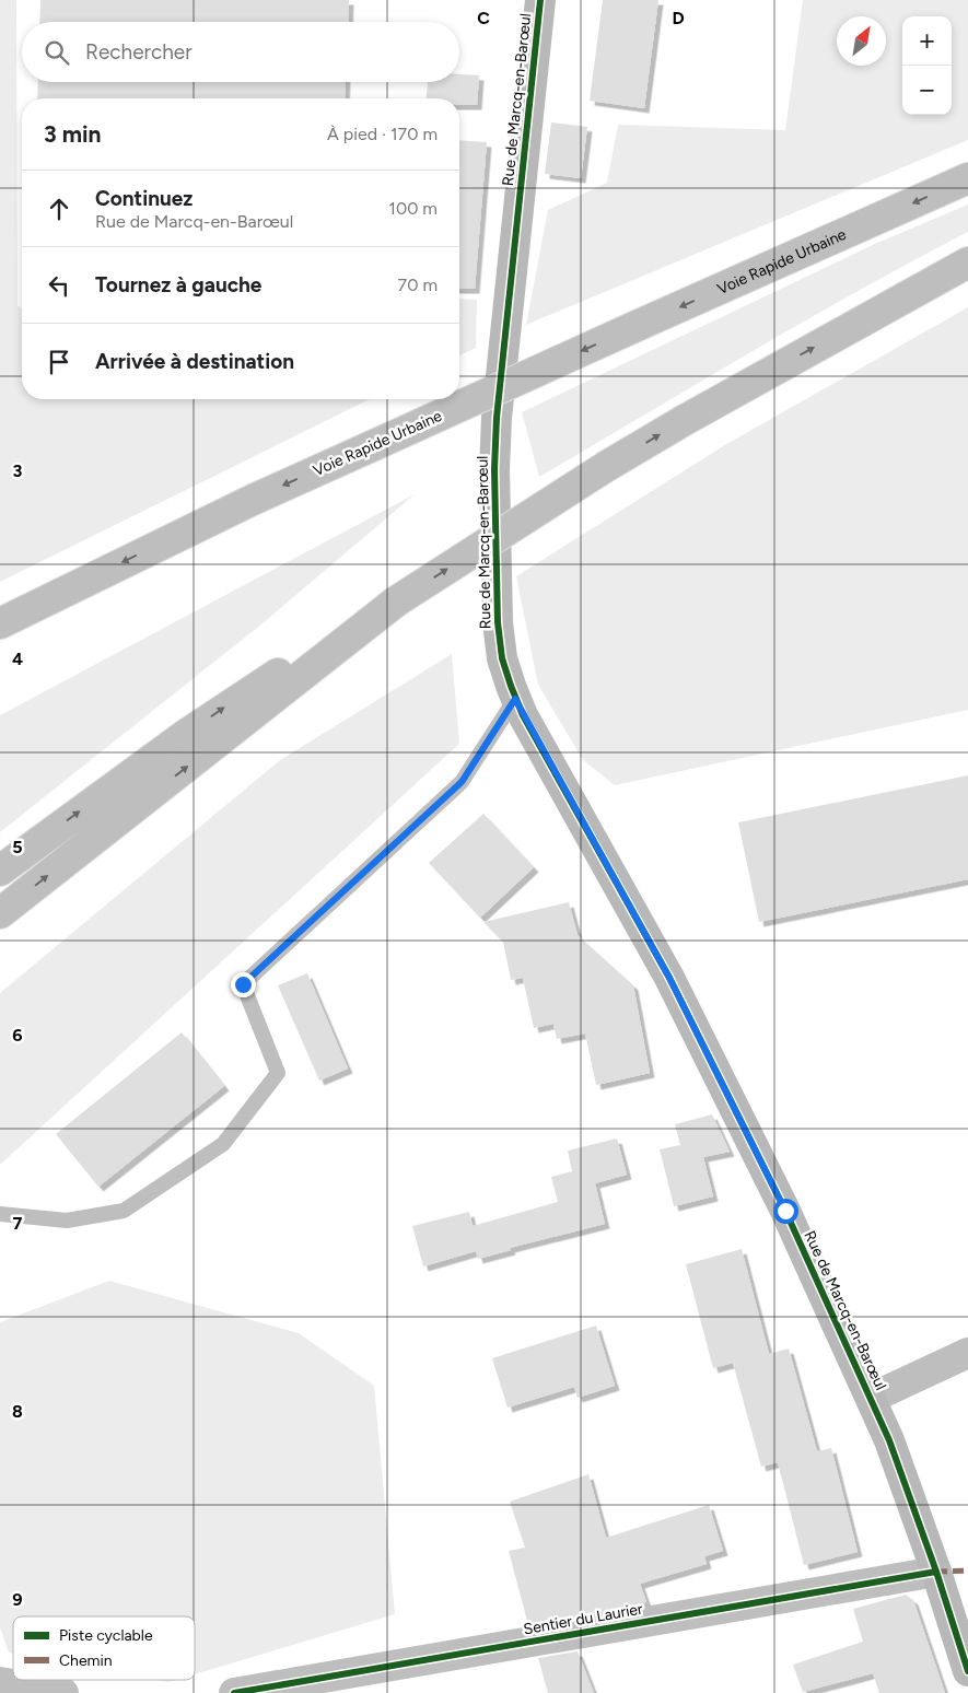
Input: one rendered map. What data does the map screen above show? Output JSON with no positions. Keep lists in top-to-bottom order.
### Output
{
  "streets": {
    "main road": ["Voie Rapide Urbaine", "Sentier du Laurier"],
    "street": ["Rue de Marcq-en-Barœul"]
  },
  "crossings": [
    ["Rue de Marcq-en-Barœul", "Sentier du Laurier"]
  ],
  "legend": ["Piste cyclable", "Chemin"],
  "north": "top right",
  "page": {
    "map_buttons": ["+", "−"],
    "search": "Rechercher",
    "heading": ["3 min", "À pied · 170 m"],
    "list": [
      ["Continuez", "Rue de Marcq-en-Barœul", "100 m"],
      ["Tournez à gauche", "70 m"],
      "Arrivée à destination"
    ]
  },
  "grid": {
    "columns": ["C", "D"],
    "rows": [
      "3",
      "4",
      "5",
      "6",
      "7",
      "8",
      "9"
    ]
  }
}
